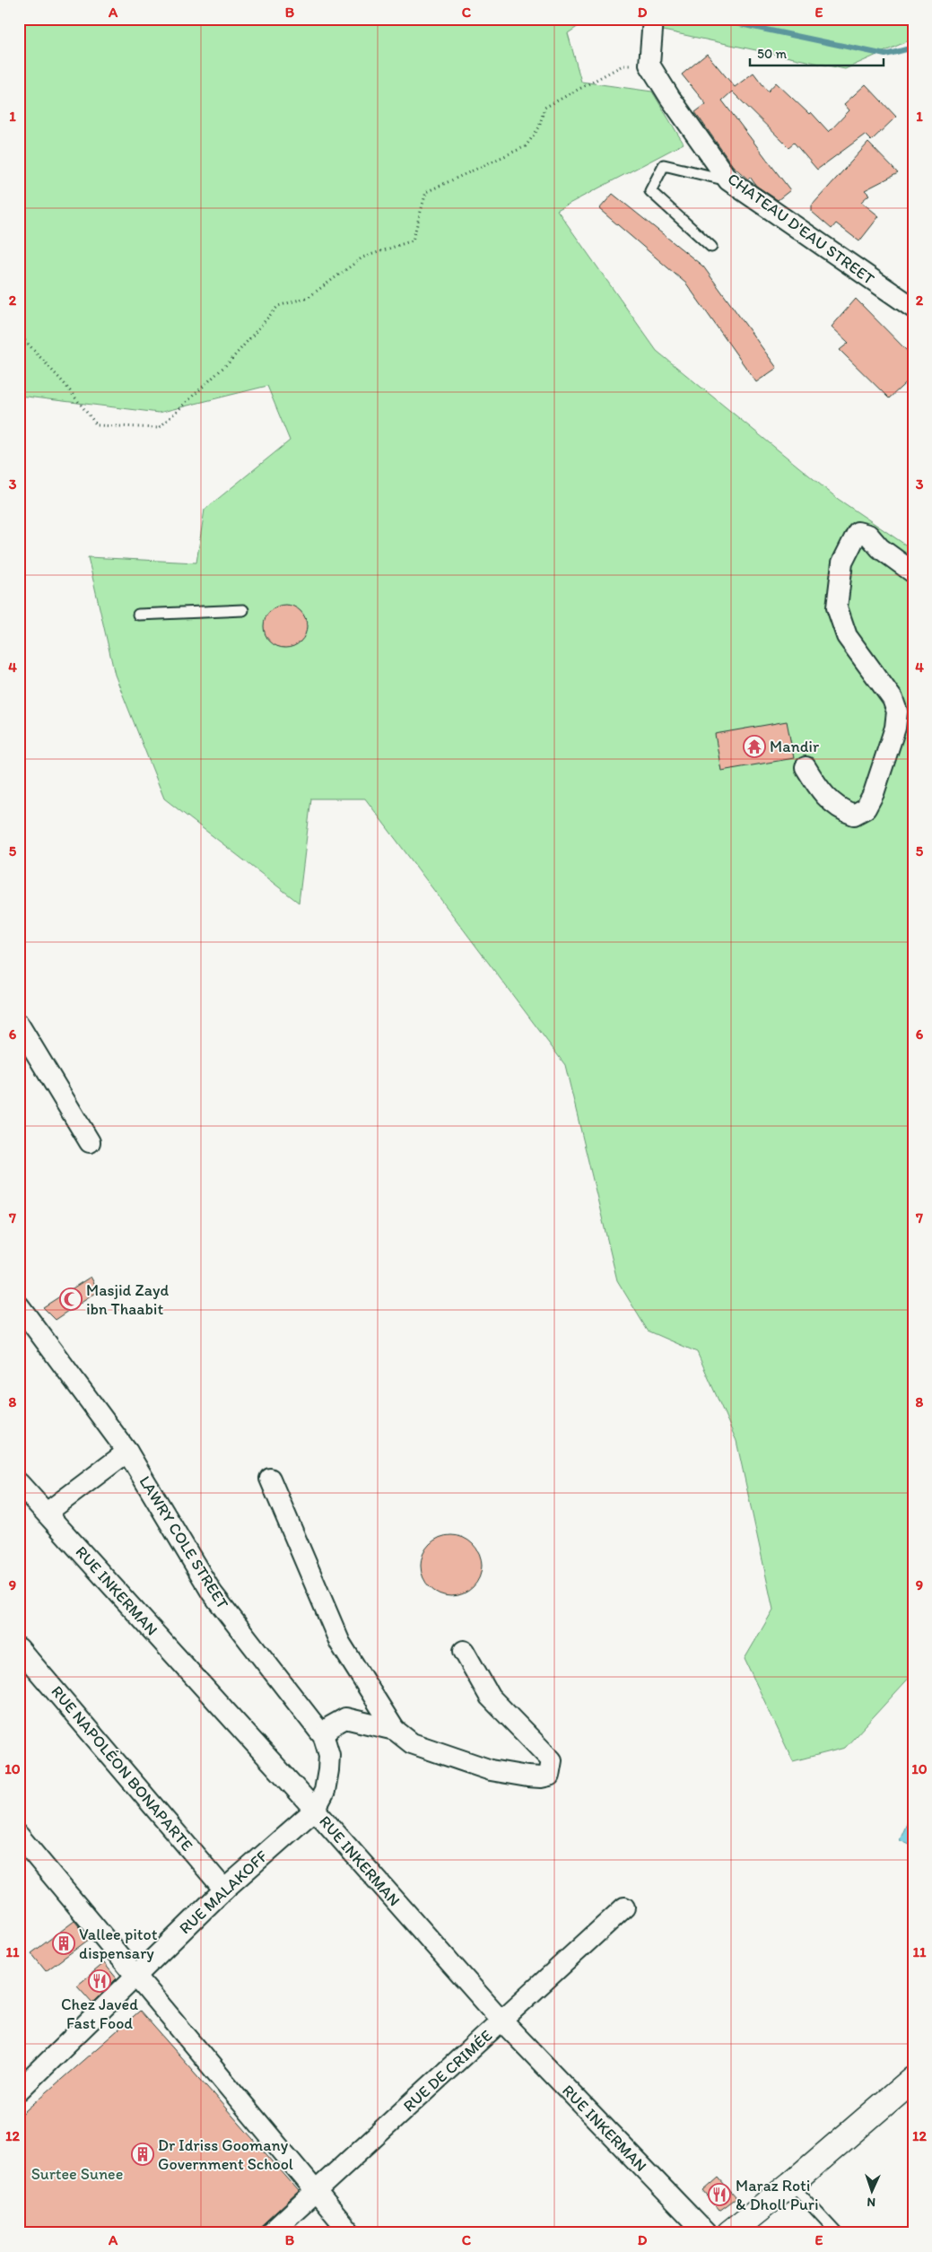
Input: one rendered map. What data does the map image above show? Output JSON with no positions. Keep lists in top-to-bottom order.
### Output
{
  "streets": {
    "street": [
      "CHATEAU D'EAU STREET",
      "LAWRY COLE STREET",
      "RUE INKERMAN",
      "RUE NAPOLÉON BONAPARTE",
      "RUE MALAKOFF",
      "RUE DE CRIMÉE"
    ]
  },
  "crossings": [
    ["LAWRY COLE STREET", "RUE INKERMAN"],
    ["LAWRY COLE STREET", "RUE MALAKOFF"],
    ["RUE INKERMAN", "RUE MALAKOFF"],
    ["RUE INKERMAN", "RUE DE CRIMÉE"],
    ["RUE NAPOLÉON BONAPARTE", "RUE MALAKOFF"]
  ],
  "parks": ["Surtee Sunee"],
  "places": {
    "temple": ["Mandir"],
    "mosque": ["Masjid Zayd ibn Thaabit"],
    "building": ["Vallee pitot dispensary", "Dr Idriss Goomany Government School"],
    "restaurant": ["Chez Javed Fast Food", "Maraz Roti & Dholl Puri"]
  },
  "scale_bar": "50 m",
  "north": "bottom",
  "grid": {
    "columns": [
      "A",
      "B",
      "C",
      "D",
      "E"
    ],
    "rows": [
      "1",
      "2",
      "3",
      "4",
      "5",
      "6",
      "7",
      "8",
      "9",
      "10",
      "11",
      "12"
    ]
  }
}
